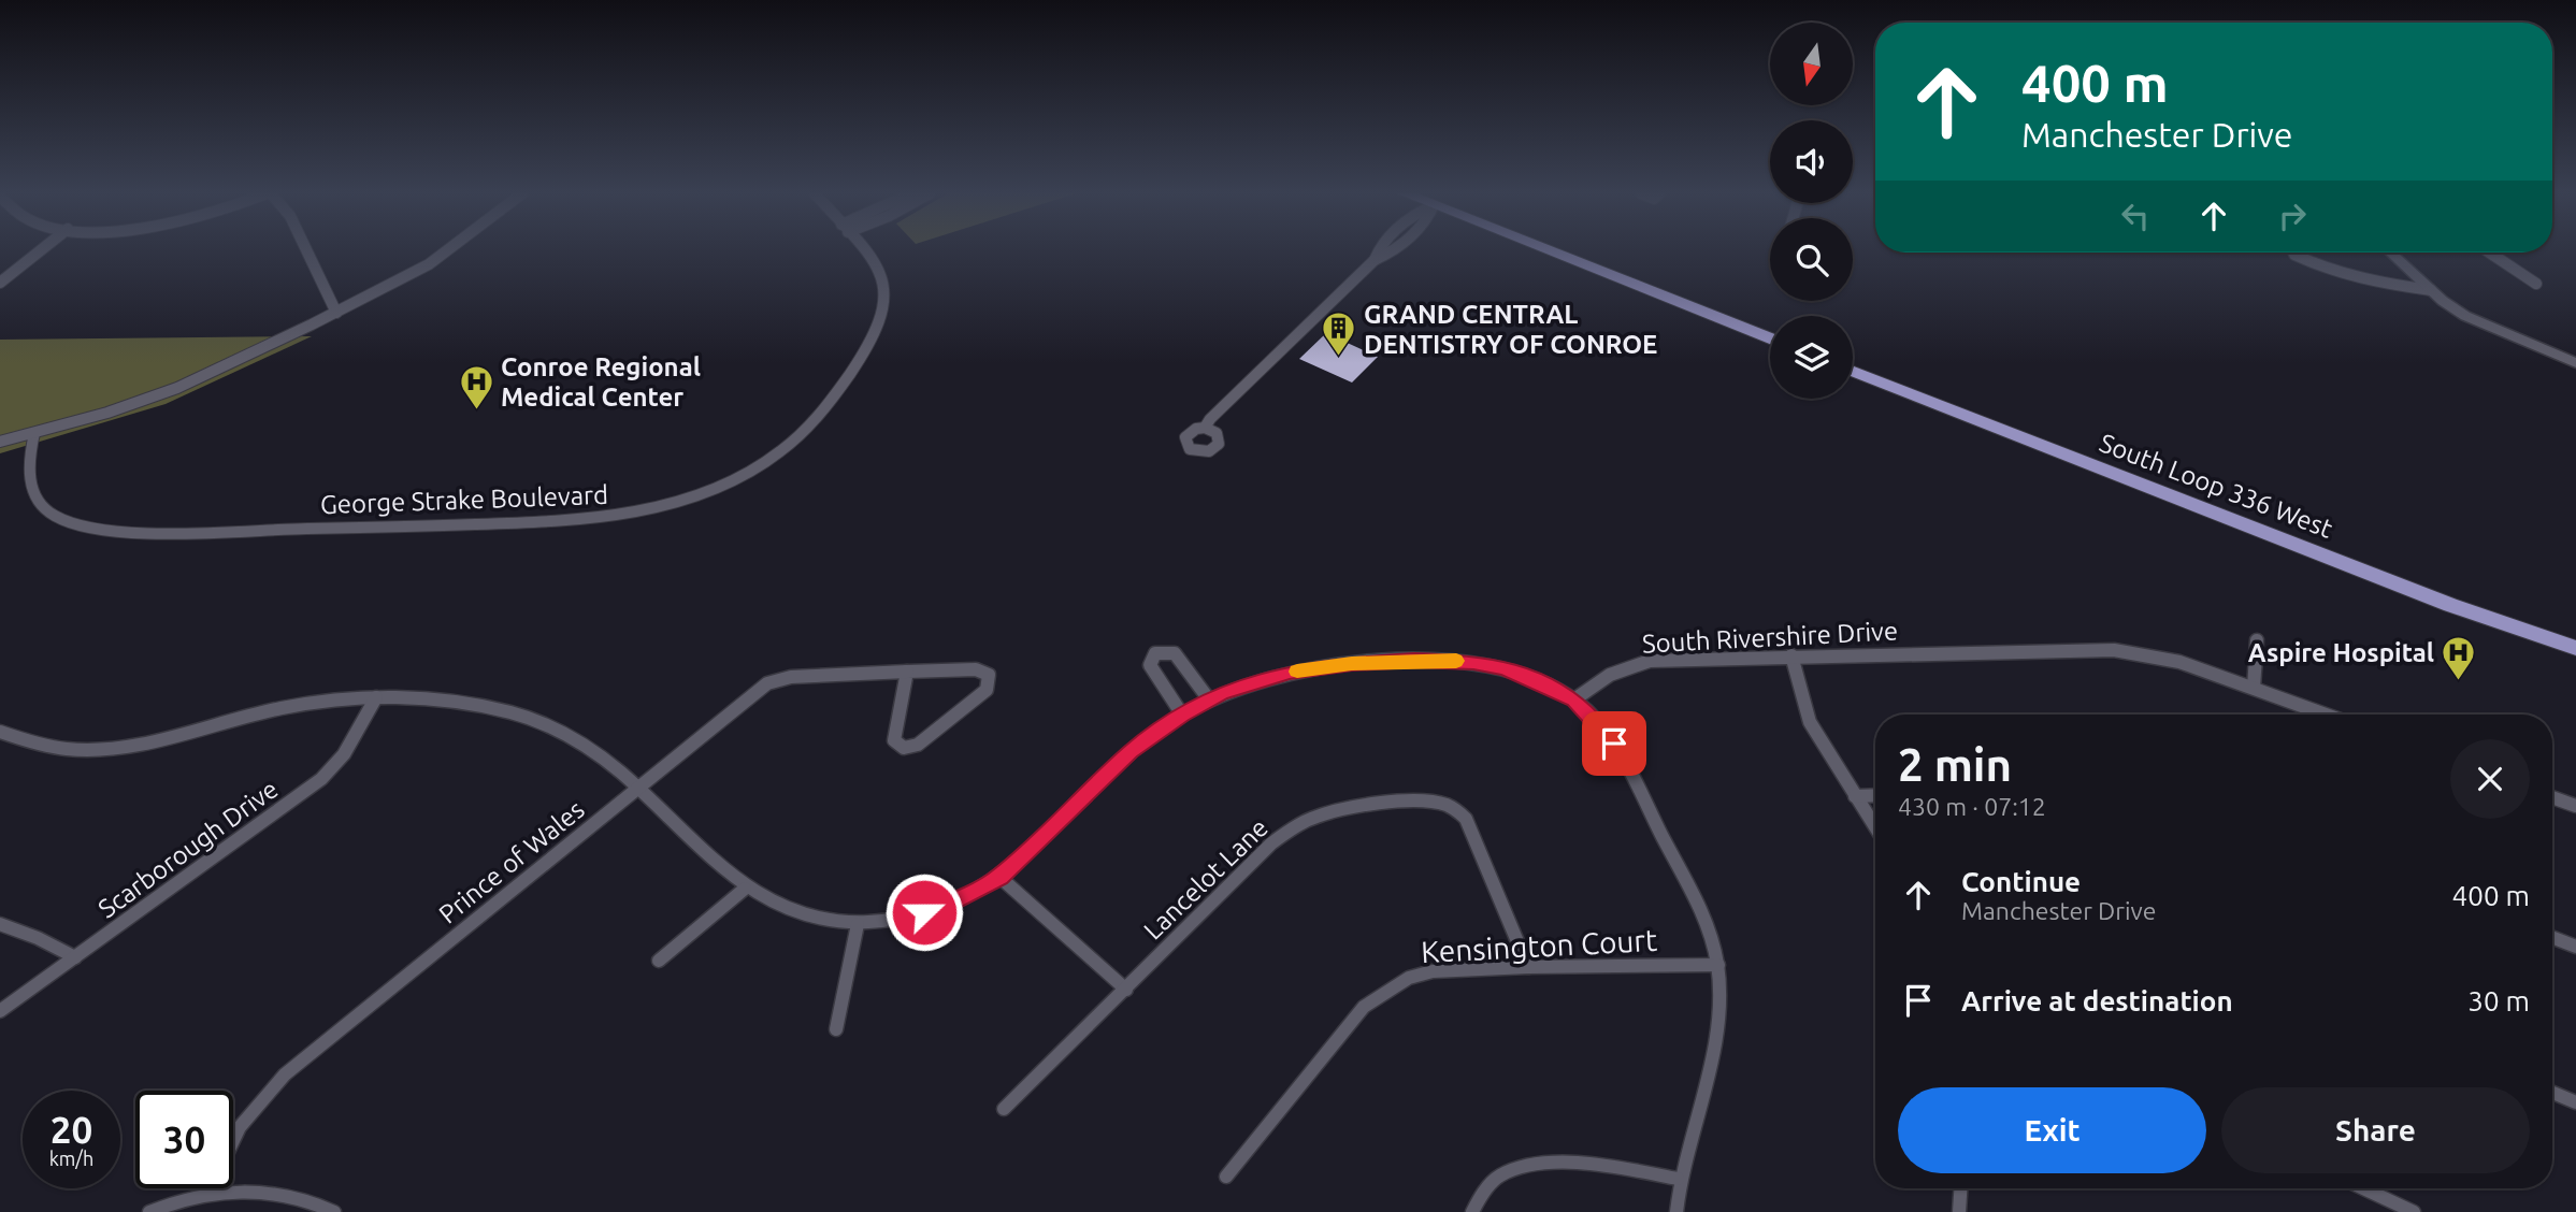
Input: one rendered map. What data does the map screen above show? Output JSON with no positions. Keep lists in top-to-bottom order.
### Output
{
  "streets": {
    "main road": ["South Loop 336 West"],
    "street": [
      "George Strake Boulevard",
      "South Rivershire Drive",
      "Scarborough Drive",
      "Prince of Wales",
      "Lancelot Lane",
      "Kensington Court"
    ]
  },
  "crossings": [
    ["Lancelot Lane", "Kensington Court"]
  ],
  "places": {
    "building": ["GRAND CENTRAL DENTISTRY OF CONROE"],
    "hospital": ["Conroe Regional Medical Center", "Aspire Hospital"]
  },
  "north": "bottom",
  "page": {
    "turn": ["400 m", "Manchester Drive"],
    "heading": ["2 min", "430 m · 07:12"],
    "list": [
      {
        "name": "Continue",
        "note": "Manchester Drive",
        "value": "400 m"
      },
      {
        "name": "Arrive at destination",
        "value": "30 m"
      }
    ],
    "buttons": ["Exit", "Share"],
    "speed": "20 km/h",
    "limit": "30"
  }
}
